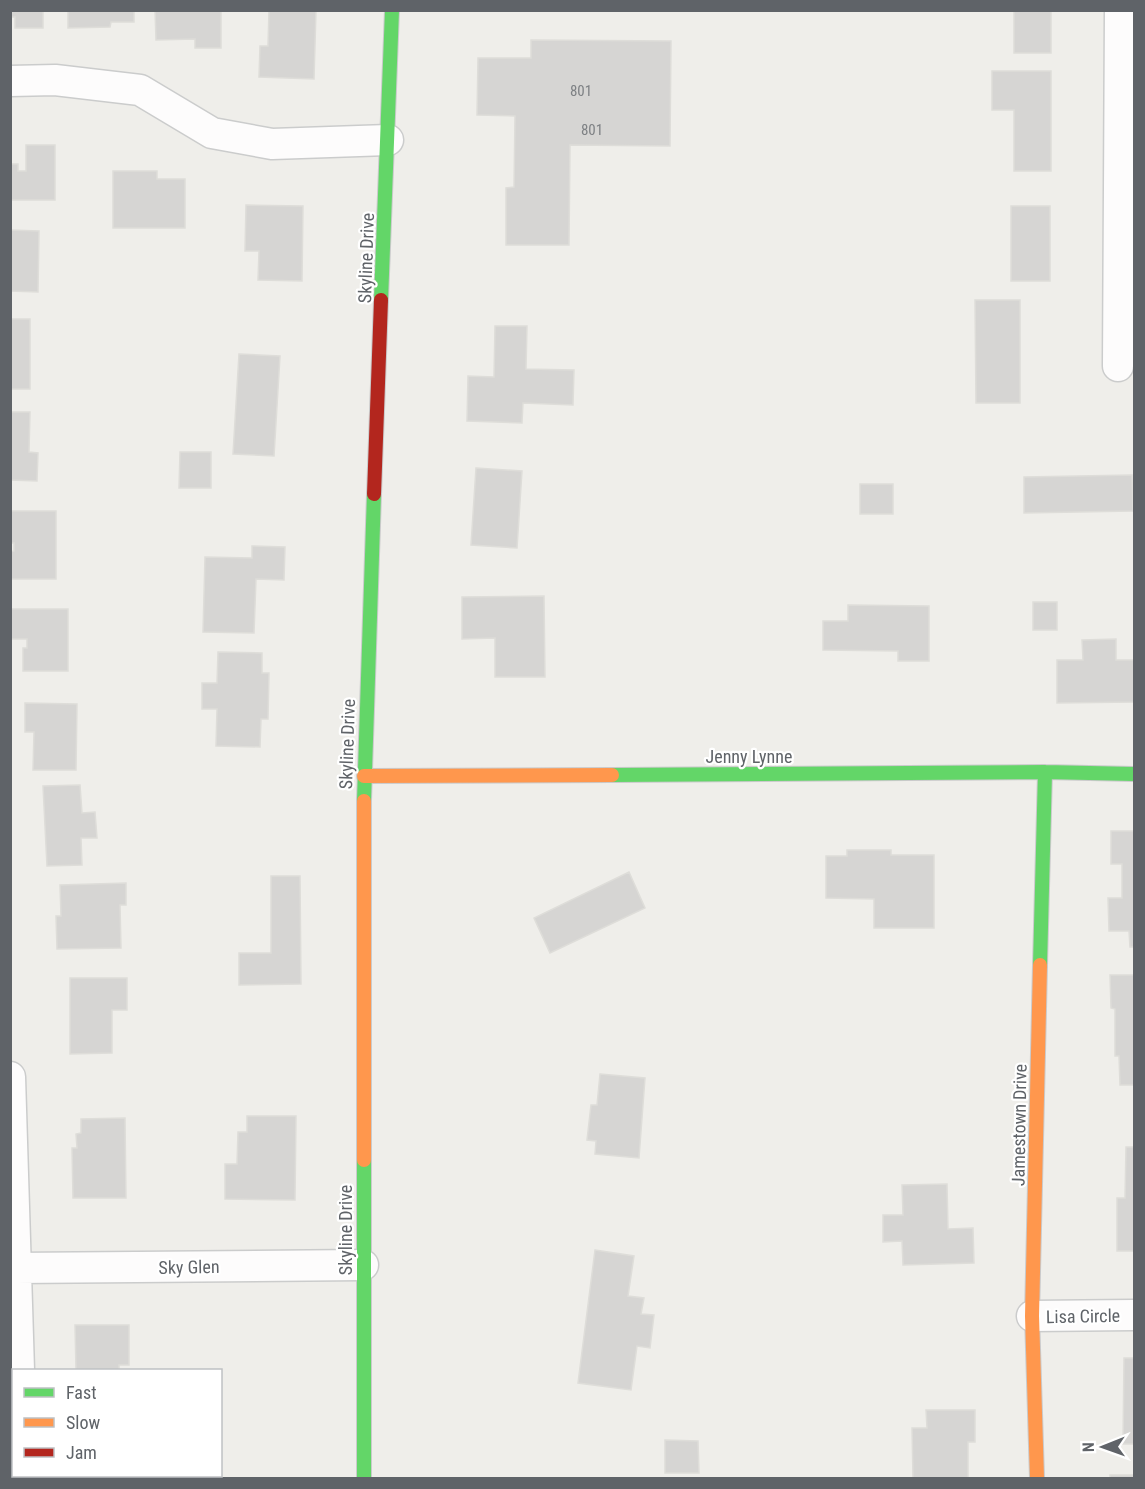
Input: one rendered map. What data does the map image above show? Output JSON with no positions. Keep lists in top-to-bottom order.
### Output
{
  "streets": {
    "street": [
      "Skyline Drive",
      "Jenny Lynne",
      "Jamestown Drive",
      "Sky Glen",
      "Lisa Circle"
    ]
  },
  "crossings": [
    ["Skyline Drive", "Jenny Lynne"],
    ["Skyline Drive", "Sky Glen"],
    ["Jenny Lynne", "Jamestown Drive"],
    ["Jamestown Drive", "Lisa Circle"]
  ],
  "house_numbers": ["801", "801"],
  "legend": ["Fast", "Slow", "Jam"],
  "north": "left"
}
